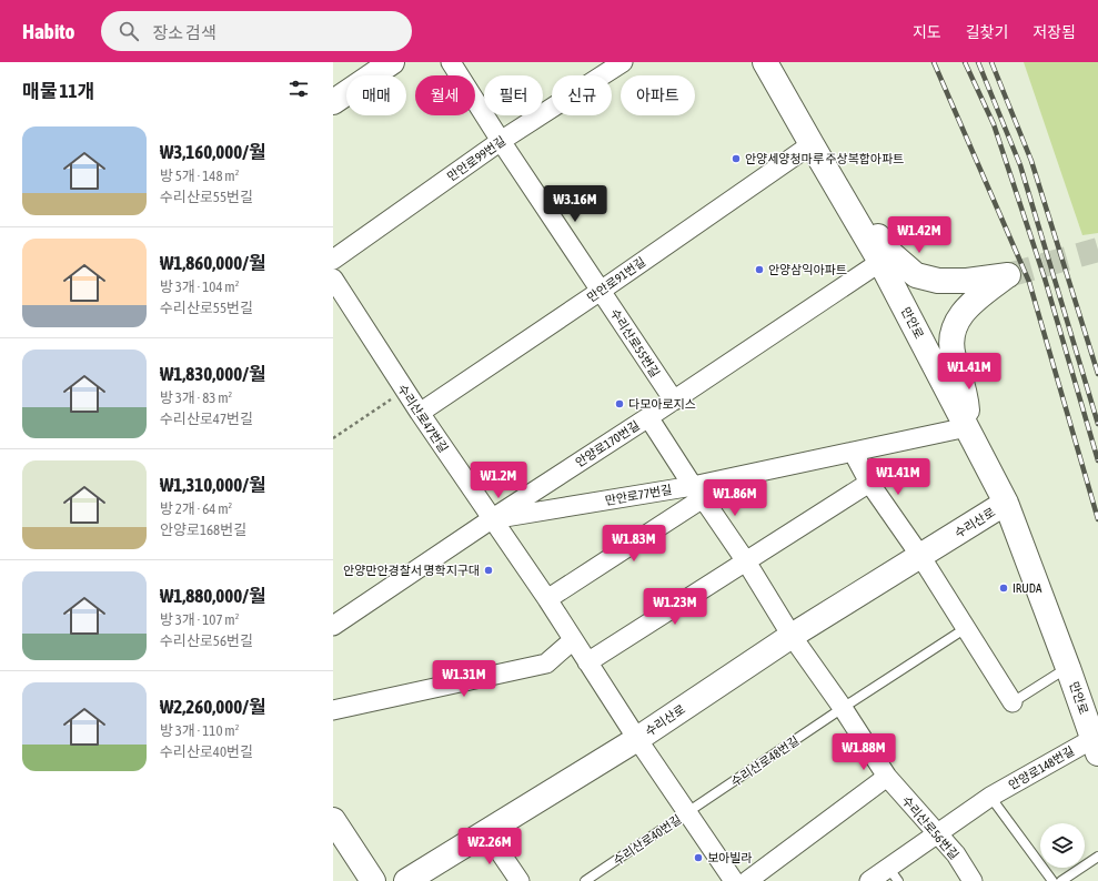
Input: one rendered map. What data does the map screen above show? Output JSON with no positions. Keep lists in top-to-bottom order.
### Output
{
  "streets": {
    "street": [
      "만안로99번길",
      "만안로91번길",
      "만안로",
      "수리산로55번길",
      "수리산로47번길",
      "안양로170번길",
      "만안로77번길",
      "수리산로",
      "안양로148번길",
      "수리산로56번길"
    ],
    "lane": ["수리산로48번길", "수리산로40번길"]
  },
  "crossings": [
    ["만안로99번길", "수리산로55번길"],
    ["만안로91번길", "만안로"],
    ["만안로91번길", "수리산로55번길"],
    ["만안로91번길", "수리산로47번길"],
    ["만안로", "안양로170번길"],
    ["만안로", "만안로77번길"],
    ["만안로", "수리산로"],
    ["만안로", "안양로148번길"],
    ["수리산로55번길", "안양로170번길"],
    ["수리산로47번길", "안양로170번길"],
    ["수리산로47번길", "만안로77번길"],
    ["수리산로47번길", "수리산로"],
    ["안양로170번길", "만안로77번길"],
    ["수리산로", "수리산로56번길"],
    ["수리산로48번길", "수리산로56번길"],
    ["수리산로48번길", "수리산로40번길"],
    ["안양로148번길", "수리산로56번길"]
  ],
  "places": [
    "안양세양청마루 주상복합아파트",
    "안양삼익아파트",
    "다모아로지스",
    "안양만안경찰서 명학지구대",
    "IRUDA",
    "보아빌라"
  ],
  "page": {
    "header": "Habito",
    "search": "장소 검색",
    "nav": ["지도", "길찾기", "저장됨"],
    "heading": "매물 11개",
    "chip": [
      "매매",
      "월세",
      "필터",
      "신규",
      "아파트"
    ],
    "list": [
      {
        "name": "₩3,160,000/월",
        "note": "방 5개 · 148 m² · 수리산로55번길"
      },
      {
        "name": "₩1,860,000/월",
        "note": "방 3개 · 104 m² · 수리산로55번길"
      },
      {
        "name": "₩1,830,000/월",
        "note": "방 3개 · 83 m² · 수리산로47번길"
      },
      {
        "name": "₩1,310,000/월",
        "note": "방 2개 · 64 m² · 안양로168번길"
      },
      {
        "name": "₩1,880,000/월",
        "note": "방 3개 · 107 m² · 수리산로56번길"
      },
      {
        "name": "₩2,260,000/월",
        "note": "방 3개 · 110 m² · 수리산로40번길"
      }
    ],
    "price": [
      "₩3.16M",
      "₩1.42M",
      "₩1.41M",
      "₩1.41M",
      "₩1.2M",
      "₩1.86M",
      "₩1.83M",
      "₩1.23M",
      "₩1.31M",
      "₩1.88M",
      "₩2.26M"
    ]
  }
}
